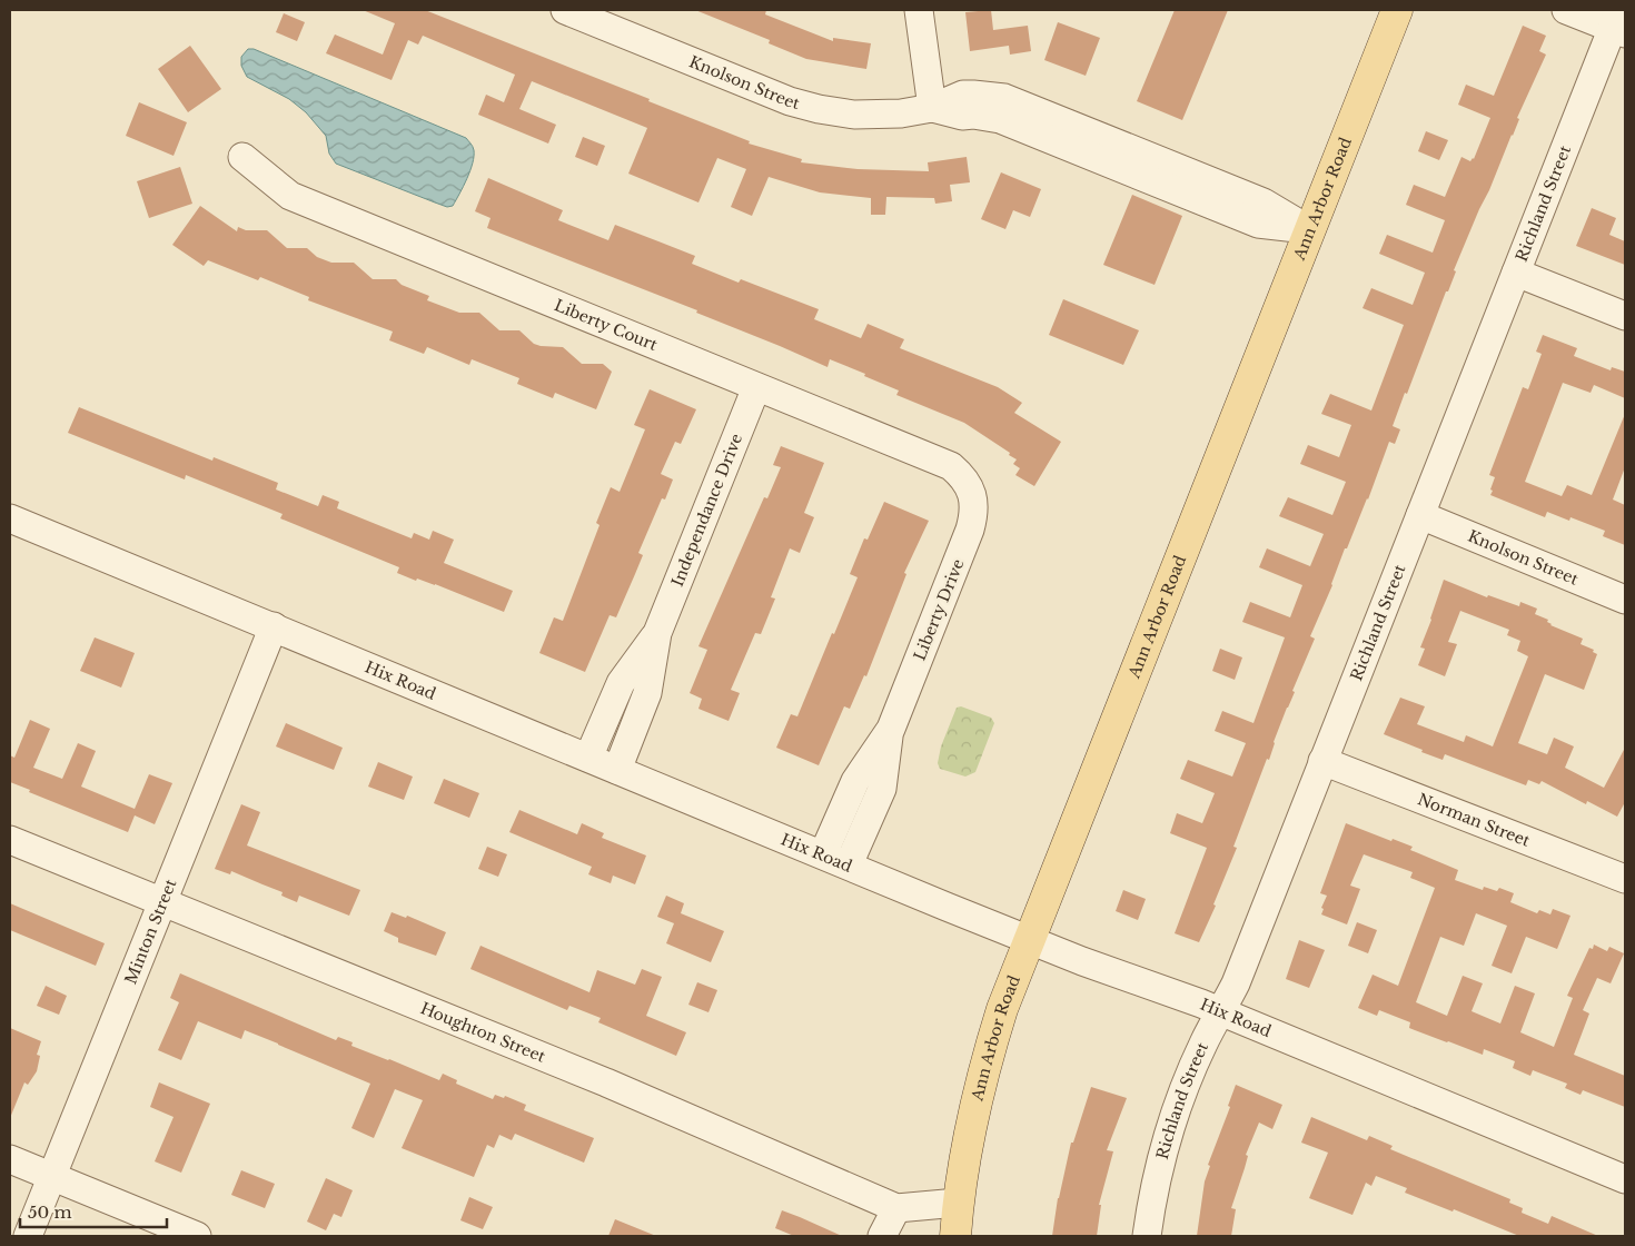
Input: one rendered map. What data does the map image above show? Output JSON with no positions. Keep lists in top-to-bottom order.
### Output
{
  "streets": {
    "main road": ["Ann Arbor Road"],
    "street": [
      "Knolson Street",
      "Richland Street",
      "Liberty Court",
      "Independance Drive",
      "Liberty Drive",
      "Hix Road",
      "Norman Street",
      "Minton Street",
      "Houghton Street"
    ]
  },
  "crossings": [
    ["Knolson Street", "Ann Arbor Road"],
    ["Knolson Street", "Richland Street"],
    ["Ann Arbor Road", "Hix Road"],
    ["Ann Arbor Road", "Houghton Street"],
    ["Richland Street", "Hix Road"],
    ["Richland Street", "Norman Street"],
    ["Liberty Court", "Independance Drive"],
    ["Liberty Court", "Liberty Drive"],
    ["Hix Road", "Minton Street"],
    ["Minton Street", "Houghton Street"]
  ],
  "scale_bar": "50 m"
}
